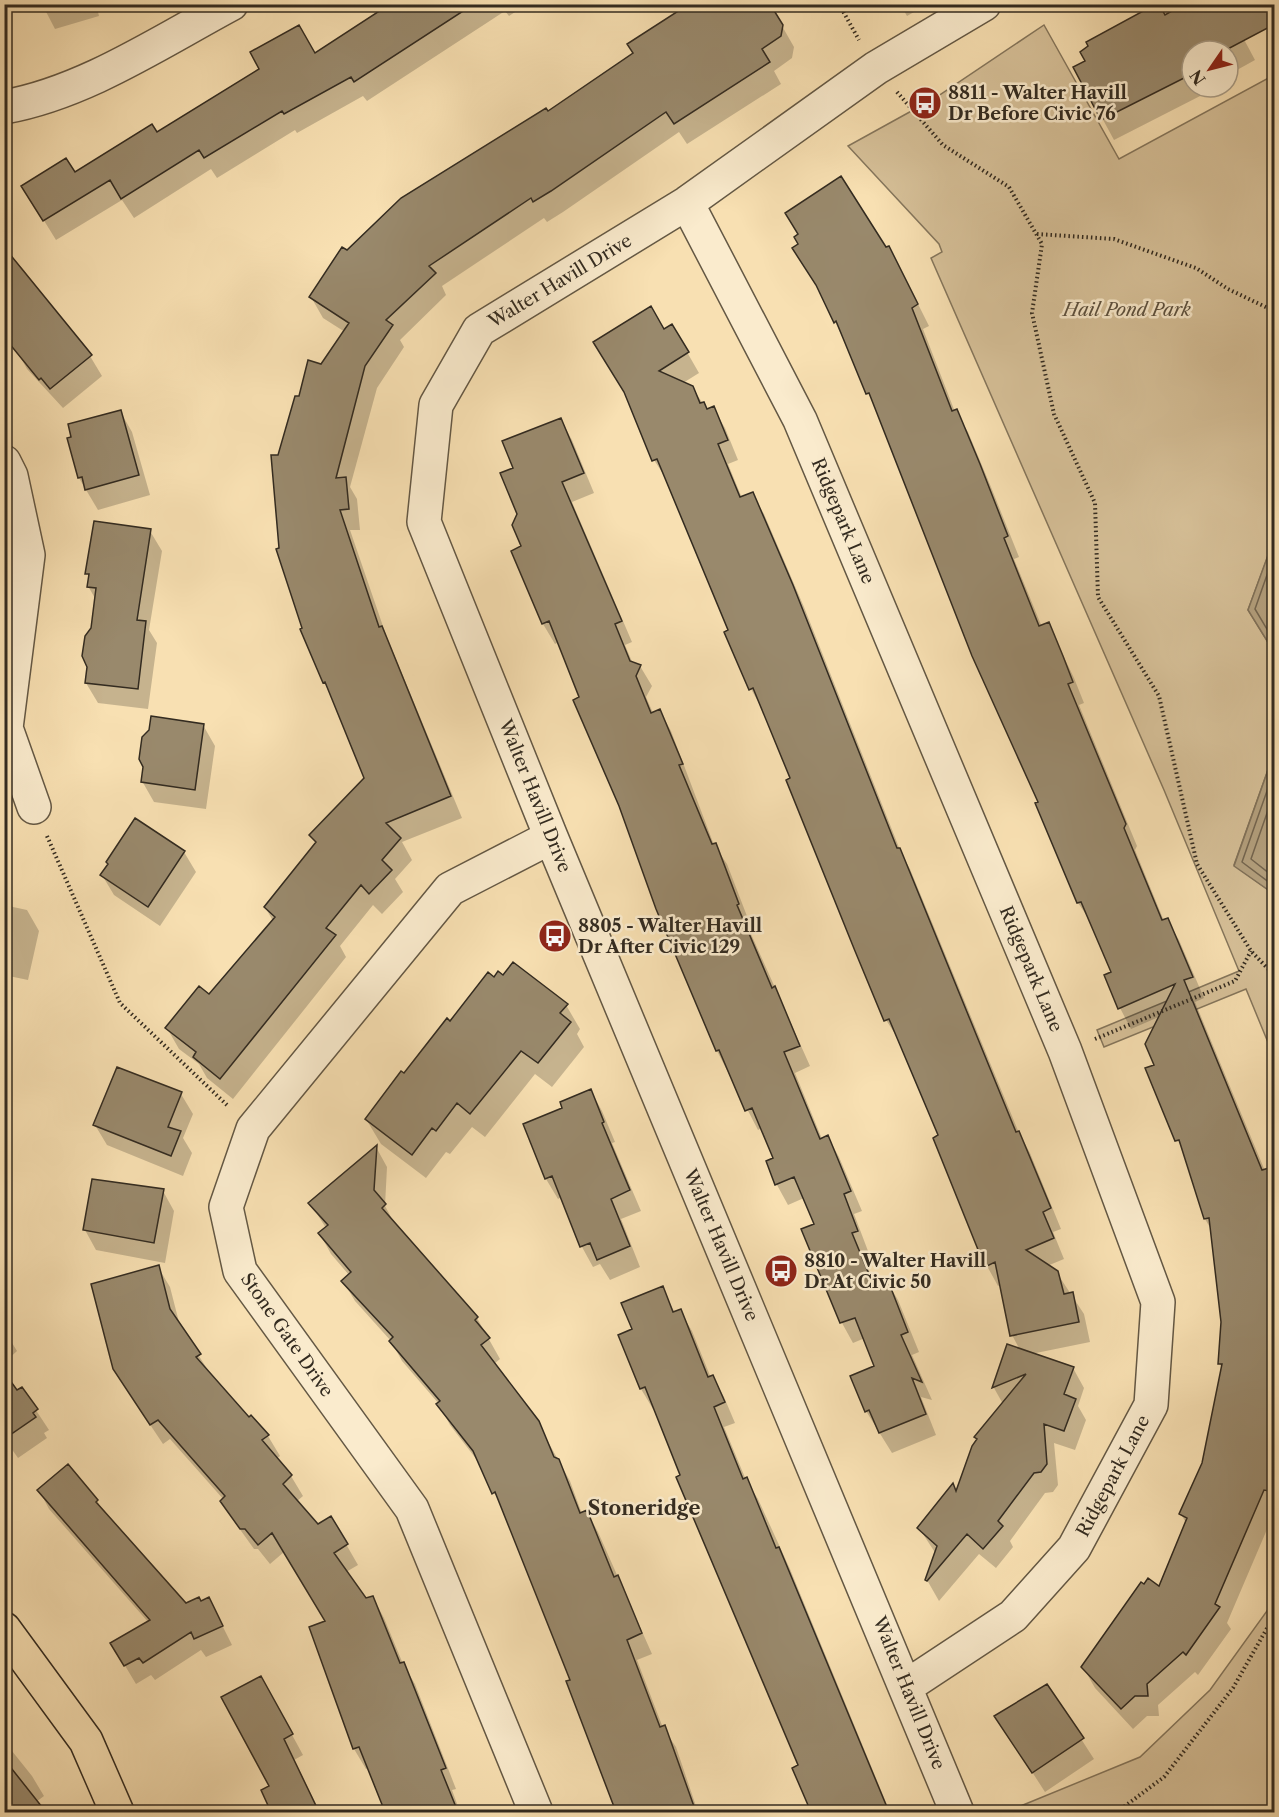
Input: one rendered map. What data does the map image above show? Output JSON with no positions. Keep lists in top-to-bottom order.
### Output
{
  "streets": {
    "street": ["Walter Havill Drive", "Ridgepark Lane", "Stone Gate Drive"]
  },
  "crossings": [
    ["Walter Havill Drive", "Ridgepark Lane"],
    ["Walter Havill Drive", "Stone Gate Drive"]
  ],
  "districts": ["Stoneridge"],
  "parks": ["Hail Pond Park"],
  "places": {
    "bus stop": ["8811 - Walter Havill Dr Before Civic 76", "8805 - Walter Havill Dr After Civic 129", "8810 - Walter Havill Dr At Civic 50"]
  },
  "north": "bottom left"
}
